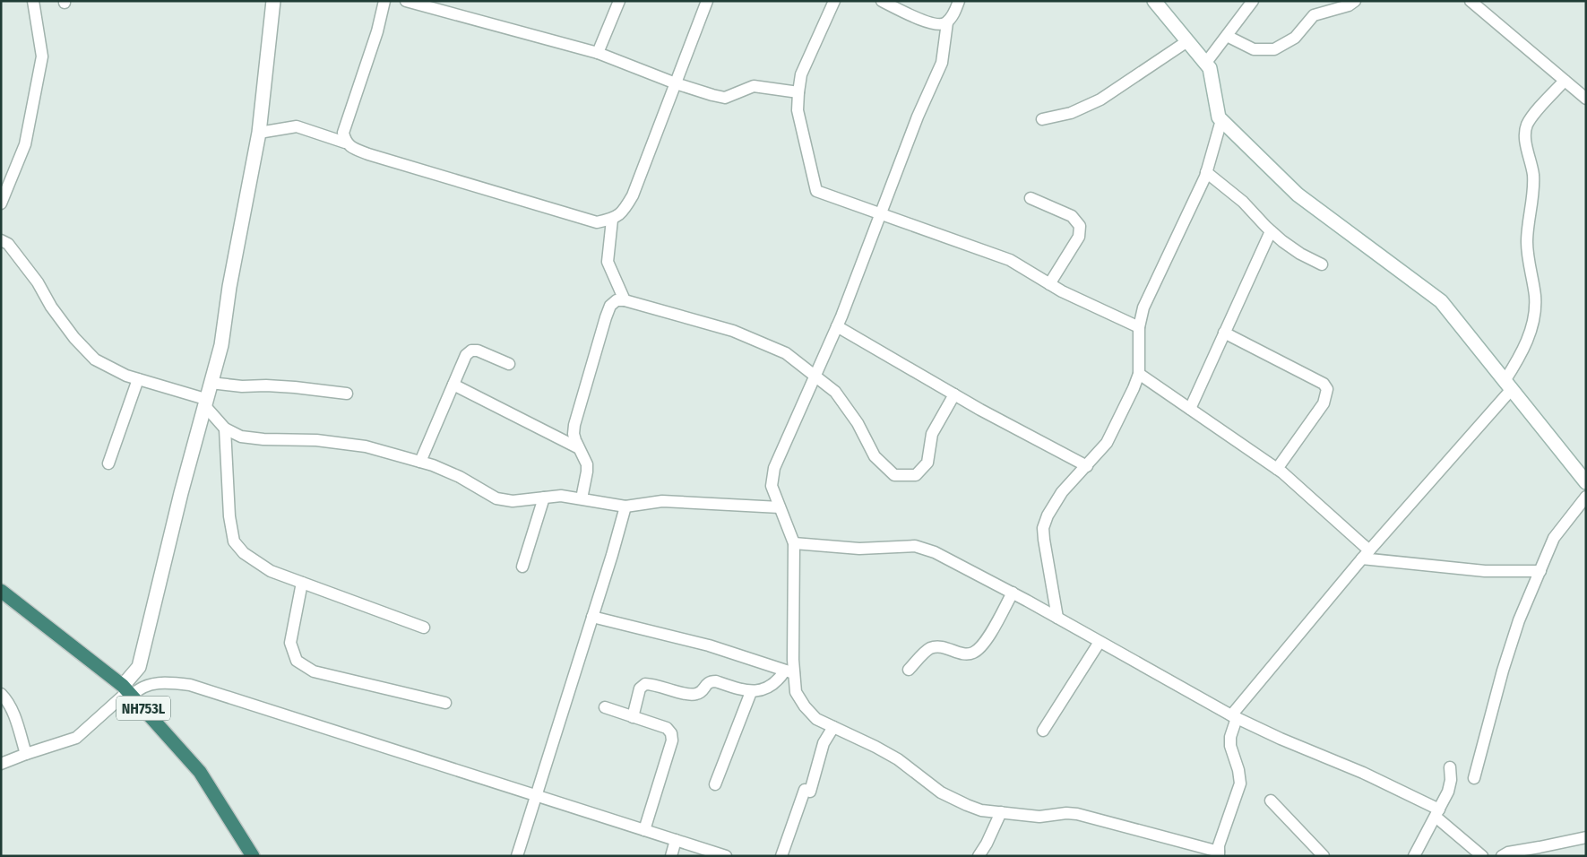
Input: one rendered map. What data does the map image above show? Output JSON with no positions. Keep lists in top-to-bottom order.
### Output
{
  "streets": {
    "highway": ["NH753L"]
  }
}
